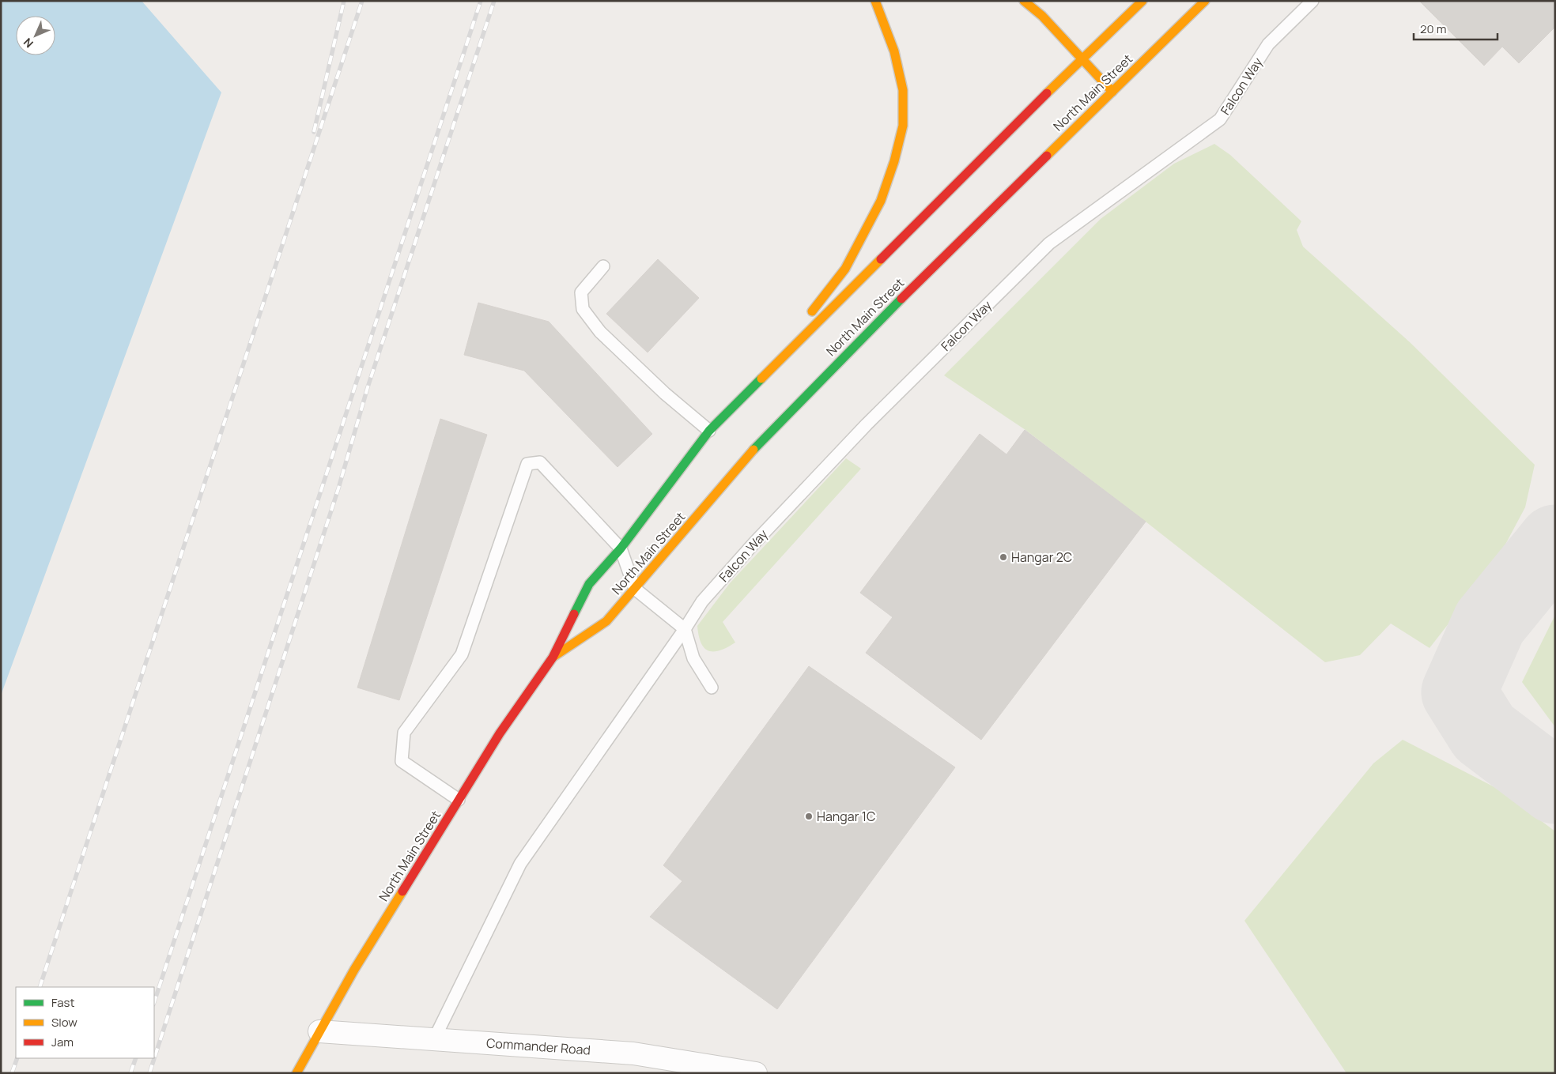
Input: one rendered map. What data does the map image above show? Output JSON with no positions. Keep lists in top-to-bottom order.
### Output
{
  "streets": {
    "main road": ["North Main Street"],
    "street": ["Commander Road"],
    "lane": ["Falcon Way"]
  },
  "crossings": [
    ["Falcon Way", "Commander Road"],
    ["North Main Street", "Commander Road"]
  ],
  "places": ["Hangar 2C", "Hangar 1C"],
  "legend": ["Fast", "Slow", "Jam"],
  "scale_bar": "20 m",
  "north": "bottom left"
}
